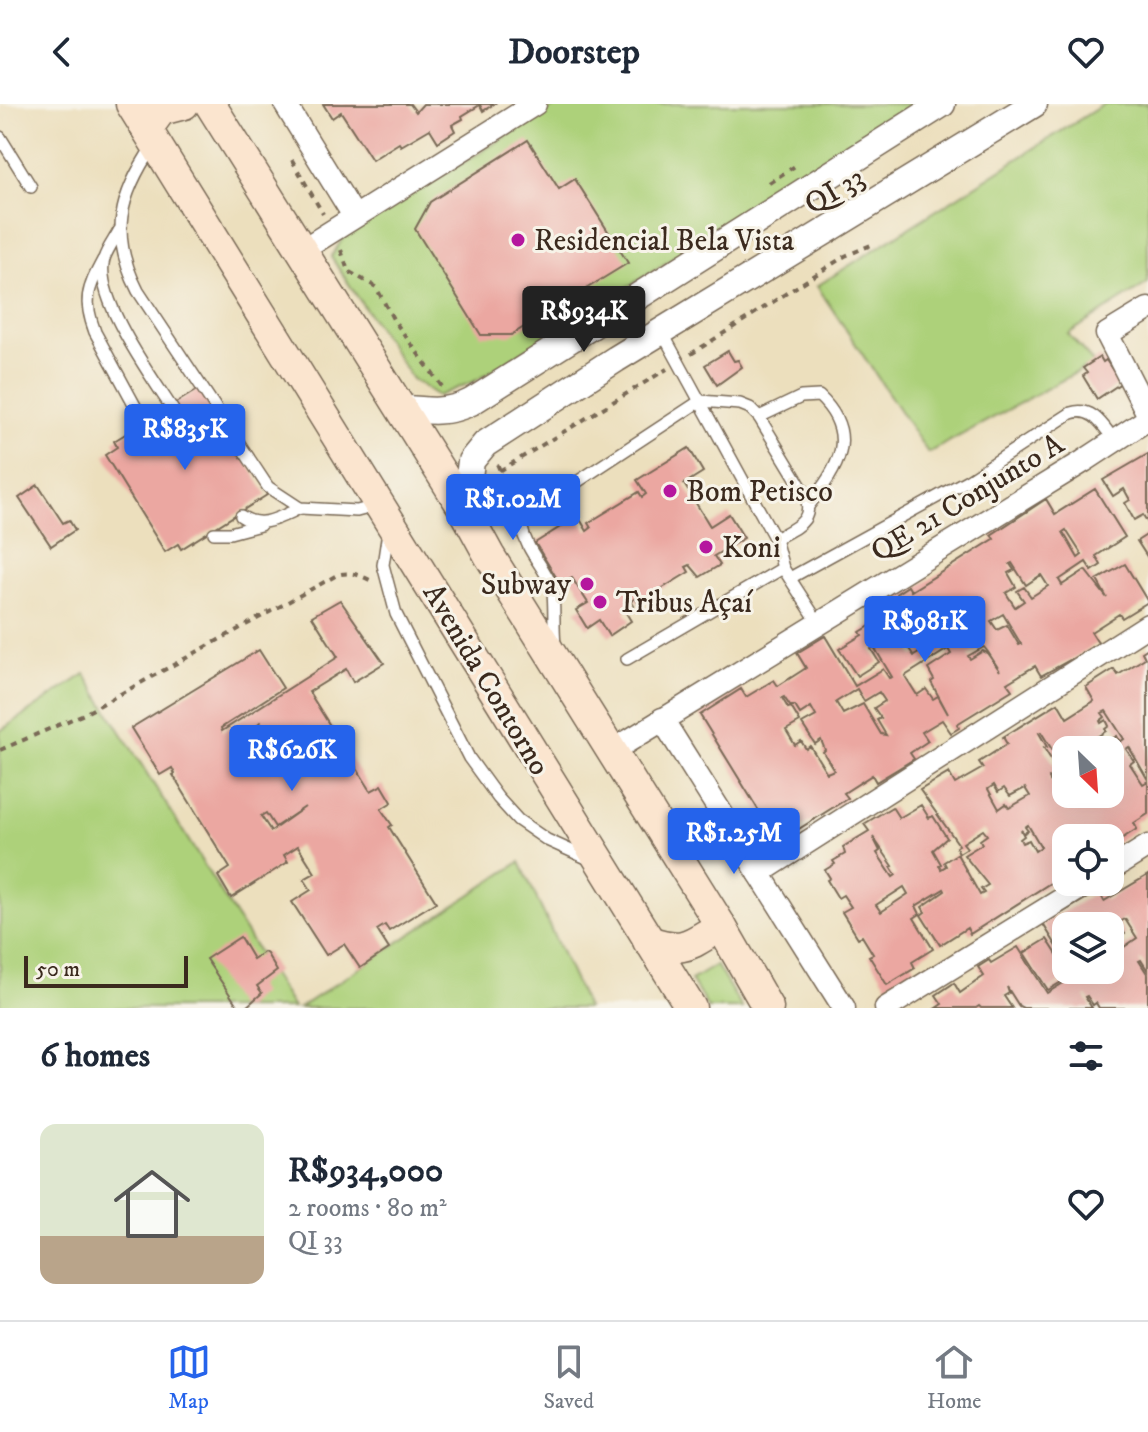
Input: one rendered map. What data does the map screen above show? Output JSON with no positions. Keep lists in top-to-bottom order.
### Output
{
  "streets": {
    "main road": ["Avenida Contorno"],
    "street": ["QI 33", "QE 21 Conjunto A"]
  },
  "places": [
    "Residencial Bela Vista",
    "Bom Petisco",
    "Koni",
    "Subway",
    "Tribus Açaí"
  ],
  "scale_bar": "50 m",
  "north": "bottom right",
  "page": {
    "header": "Doorstep",
    "price": [
      "R$934K",
      "R$835K",
      "R$1.02M",
      "R$981K",
      "R$626K",
      "R$1.25M"
    ],
    "scale": "50 m",
    "heading": "6 homes",
    "list": [
      {
        "name": "R$934,000",
        "note": "2 rooms · 80 m² · QI 33"
      }
    ],
    "tabs": ["Map", "Saved", "Home"]
  }
}
